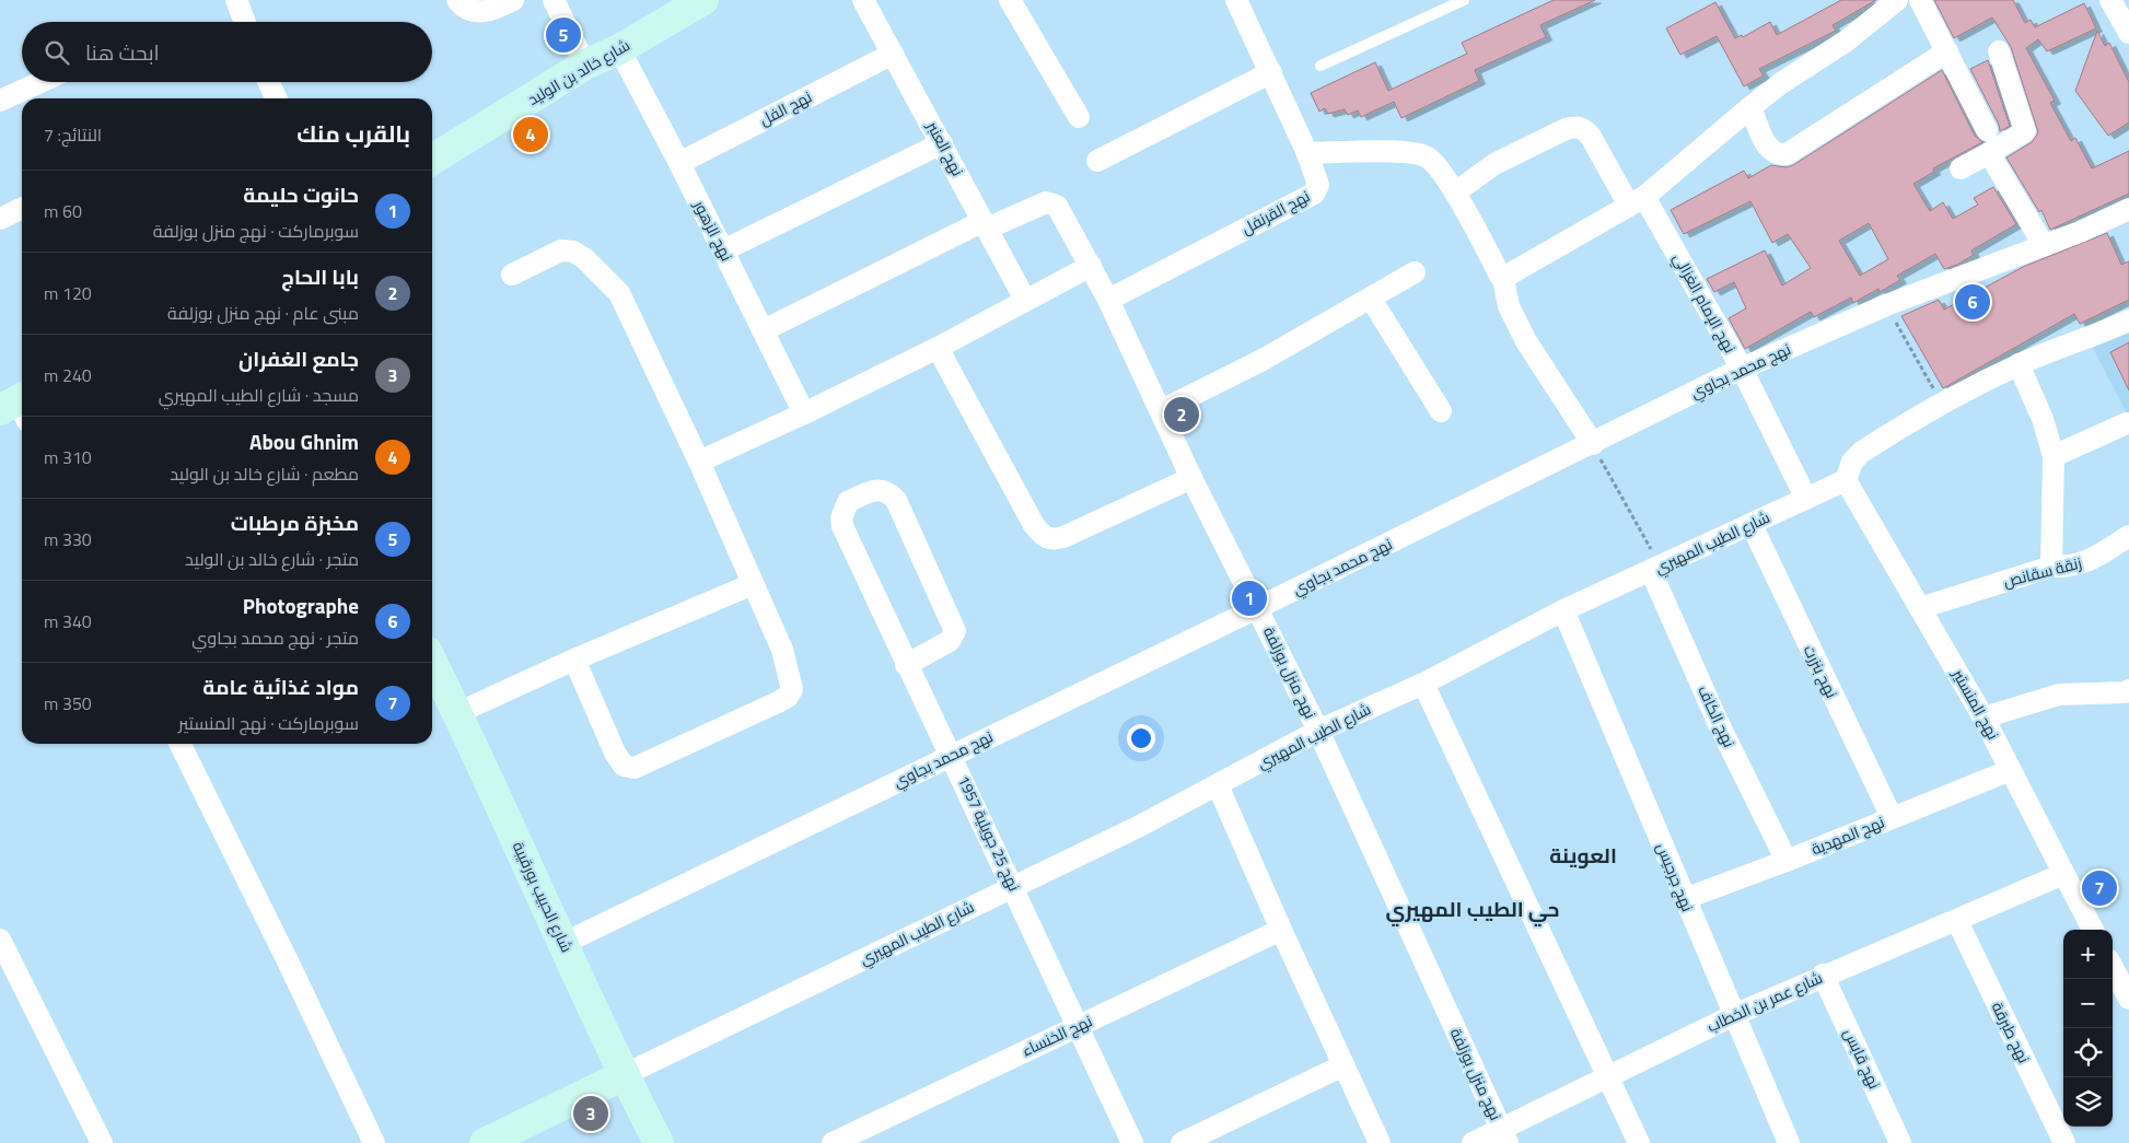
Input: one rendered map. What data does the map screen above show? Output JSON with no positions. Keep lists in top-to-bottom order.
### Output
{
  "streets": {
    "street": [
      "شارع خالد بن الوليد",
      "نهج الفل",
      "نهج العنبر",
      "نهج القرنفل",
      "نهج الزهور",
      "نهج الإمام الغزالي",
      "نهج محمد بجاوي",
      "شارع الطيب المهيري",
      "زنقة سقانص",
      "نهج بنزرت",
      "نهج منزل بوزلفة",
      "نهج المنستير",
      "نهج الكاف",
      "نهج 25 جويلية 1957",
      "نهج المهدية",
      "نهج جرجيس",
      "شارع الحبيب بورقيبة",
      "شارع عمر بن الخطاب",
      "نهج طبرقة",
      "نهج الخنساء",
      "نهج قابس"
    ]
  },
  "crossings": [
    ["شارع خالد بن الوليد", "نهج الزهور"],
    ["نهج الفل", "نهج العنبر"],
    ["نهج الفل", "نهج الزهور"],
    ["نهج العنبر", "نهج منزل بوزلفة"],
    ["نهج القرنفل", "نهج منزل بوزلفة"],
    ["نهج الإمام الغزالي", "نهج محمد بجاوي"],
    ["نهج الإمام الغزالي", "شارع الطيب المهيري"],
    ["نهج محمد بجاوي", "نهج منزل بوزلفة"],
    ["نهج محمد بجاوي", "نهج 25 جويلية 1957"],
    ["نهج محمد بجاوي", "شارع الحبيب بورقيبة"],
    ["شارع الطيب المهيري", "نهج بنزرت"],
    ["شارع الطيب المهيري", "نهج منزل بوزلفة"],
    ["شارع الطيب المهيري", "نهج المنستير"],
    ["شارع الطيب المهيري", "نهج الكاف"],
    ["شارع الطيب المهيري", "نهج 25 جويلية 1957"],
    ["شارع الطيب المهيري", "نهج جرجيس"],
    ["شارع الطيب المهيري", "شارع الحبيب بورقيبة"],
    ["زنقة سقانص", "نهج المنستير"],
    ["نهج بنزرت", "نهج المهدية"],
    ["نهج منزل بوزلفة", "شارع عمر بن الخطاب"],
    ["نهج المنستير", "نهج المهدية"],
    ["نهج المنستير", "شارع عمر بن الخطاب"],
    ["نهج الكاف", "نهج المهدية"],
    ["نهج 25 جويلية 1957", "نهج الخنساء"],
    ["نهج المهدية", "نهج جرجيس"],
    ["نهج جرجيس", "شارع عمر بن الخطاب"],
    ["شارع عمر بن الخطاب", "نهج طبرقة"],
    ["شارع عمر بن الخطاب", "نهج قابس"]
  ],
  "districts": ["العوينة", "حي الطيب المهيري"],
  "page": {
    "pins": [
      "5",
      "4",
      "6",
      "2",
      "1",
      "7",
      "3"
    ],
    "search": "ابحث هنا",
    "heading": ["بالقرب منك", "النتائج: 7"],
    "list": [
      {
        "mark": "1",
        "name": "حانوت حليمة",
        "note": "سوبرماركت · نهج منزل بوزلفة",
        "value": "60 m"
      },
      {
        "mark": "2",
        "name": "بابا الحاج",
        "note": "مبنى عام · نهج منزل بوزلفة",
        "value": "120 m"
      },
      {
        "mark": "3",
        "name": "جامع الغفران",
        "note": "مسجد · شارع الطيب المهيري",
        "value": "240 m"
      },
      {
        "mark": "4",
        "name": "Abou Ghnim",
        "note": "مطعم · شارع خالد بن الوليد",
        "value": "310 m"
      },
      {
        "mark": "5",
        "name": "مخبزة مرطبات",
        "note": "متجر · شارع خالد بن الوليد",
        "value": "330 m"
      },
      {
        "mark": "6",
        "name": "Photographe",
        "note": "متجر · نهج محمد بجاوي",
        "value": "340 m"
      },
      {
        "mark": "7",
        "name": "مواد غذائية عامة",
        "note": "سوبرماركت · نهج المنستير",
        "value": "350 m"
      }
    ],
    "map_buttons": ["+", "−"]
  }
}
